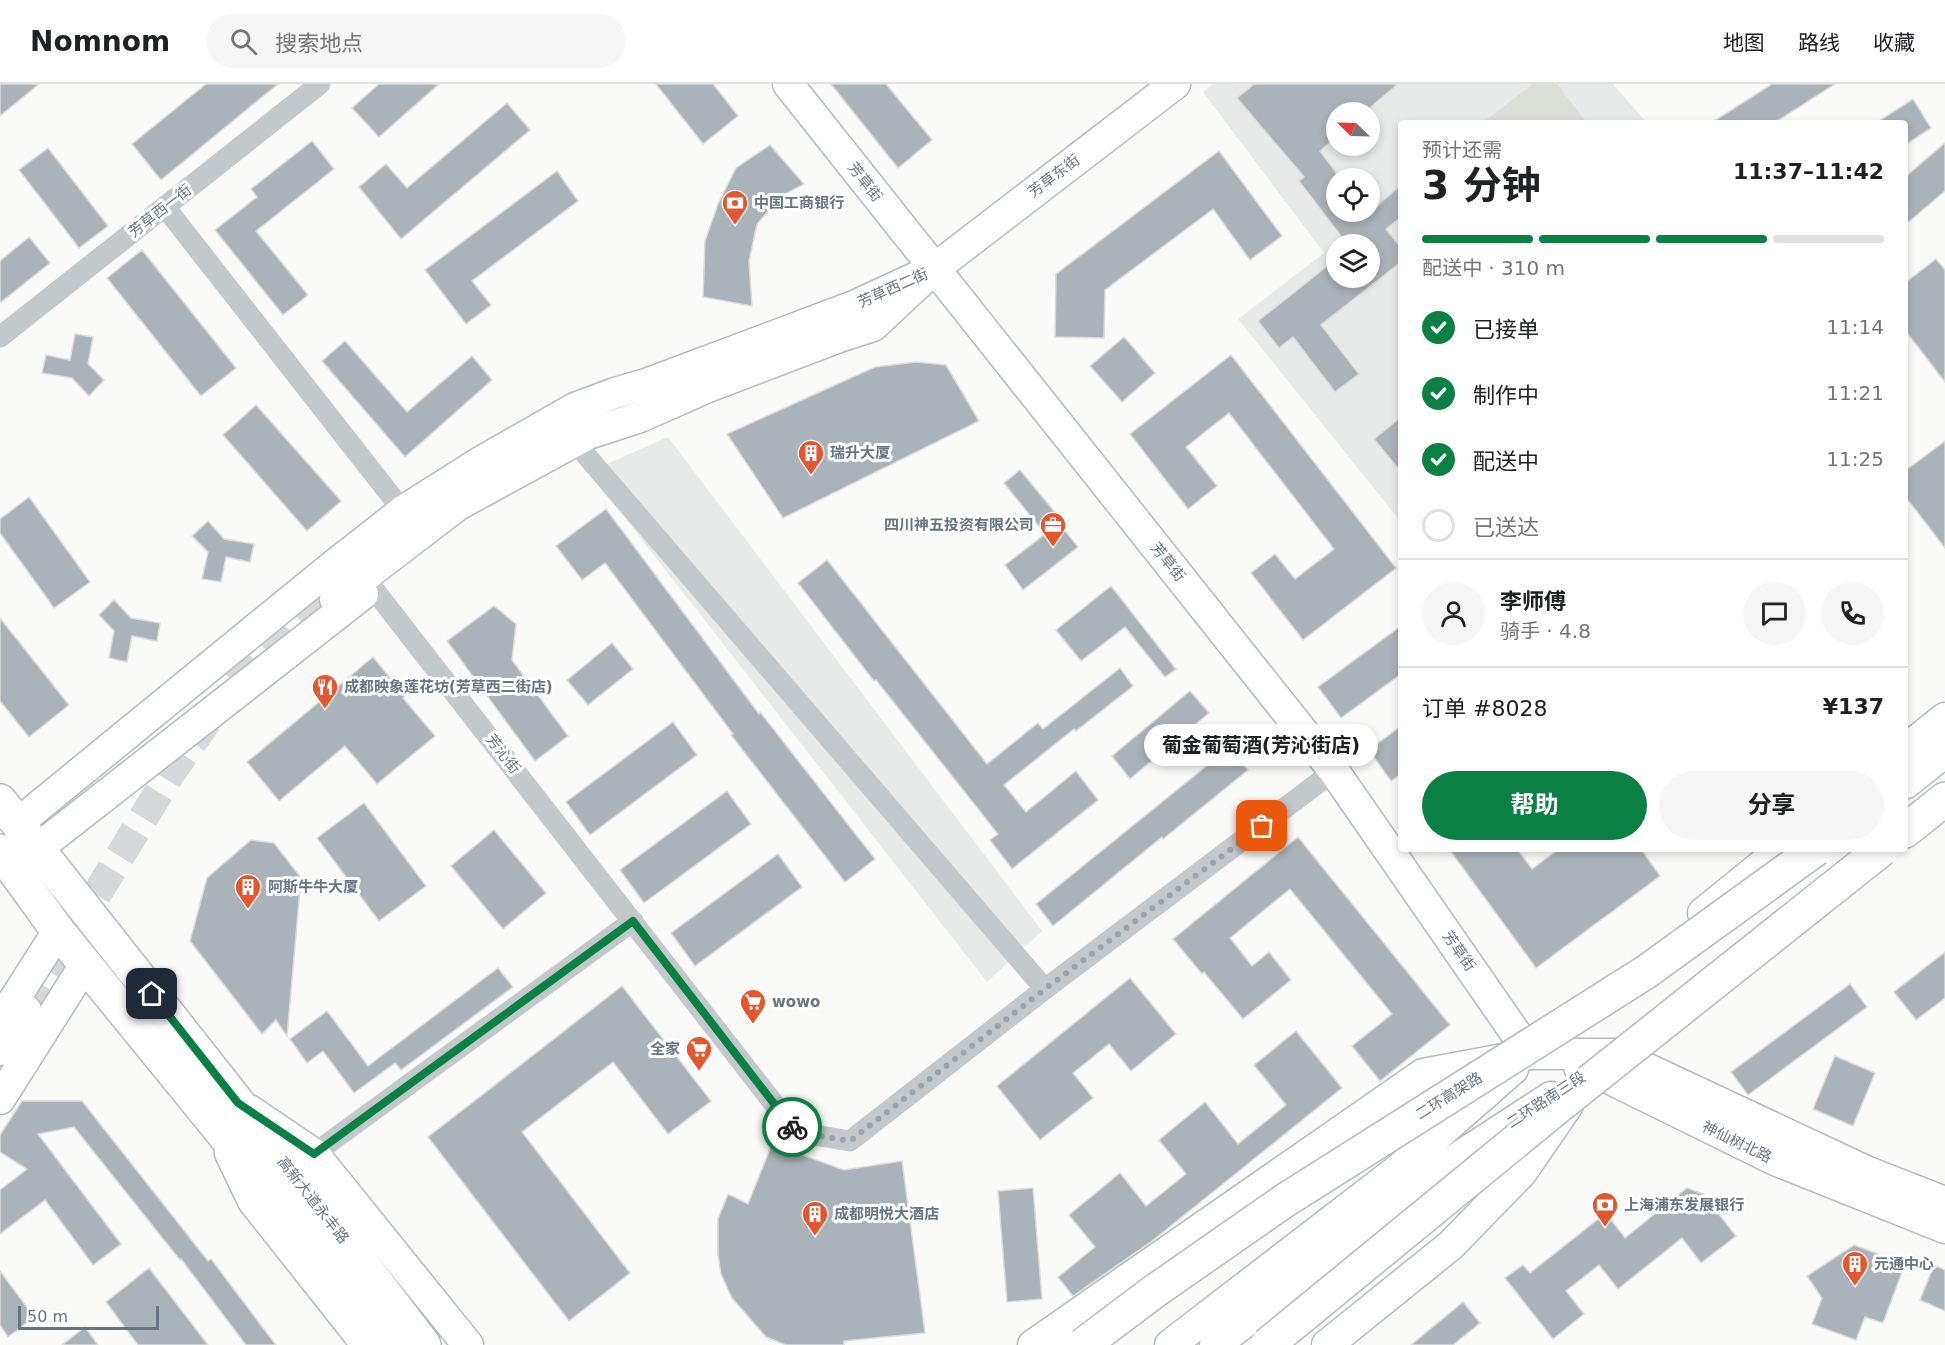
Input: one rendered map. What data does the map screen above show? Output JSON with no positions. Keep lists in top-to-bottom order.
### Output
{
  "streets": {
    "main road": [
      "芳草东街",
      "芳草街",
      "芳草西二街",
      "二环高架路",
      "二环路南三段",
      "神仙树北路",
      "高新大道永丰路"
    ],
    "street": ["芳草西一街", "芳沁街"]
  },
  "crossings": [
    ["芳草东街", "芳草街"],
    ["芳草东街", "芳草西二街"],
    ["芳草街", "芳草西二街"],
    ["芳草街", "芳沁街"],
    ["芳草街", "二环路南三段"],
    ["芳草街", "神仙树北路"],
    ["二环路南三段", "神仙树北路"]
  ],
  "places": {
    "bank": ["中国工商银行", "上海浦东发展银行"],
    "building": [
      "瑞升大厦",
      "阿斯牛牛大厦",
      "成都明悦大酒店",
      "元通中心"
    ],
    "office": ["四川神五投资有限公司"],
    "restaurant": ["成都映象莲花坊(芳草西二街店)"],
    "other": ["葡金葡萄酒(芳沁街店)"],
    "supermarket": ["wowo", "全家"]
  },
  "scale_bar": "50 m",
  "north": "top left",
  "page": {
    "header": "Nomnom",
    "search": "搜索地点",
    "nav": ["地图", "路线", "收藏"],
    "heading": ["3 分钟", "预计还需", "11:37–11:42"],
    "panel": [
      "李师傅",
      "骑手 · 4.8",
      "订单 #8028",
      "¥137"
    ],
    "bar": "配送中 · 310 m",
    "list": [
      ["已接单", "11:14"],
      ["制作中", "11:21"],
      ["配送中", "11:25"],
      "已送达"
    ],
    "bubble": "葡金葡萄酒(芳沁街店)",
    "buttons": ["帮助", "分享"],
    "scale": "50 m"
  }
}
